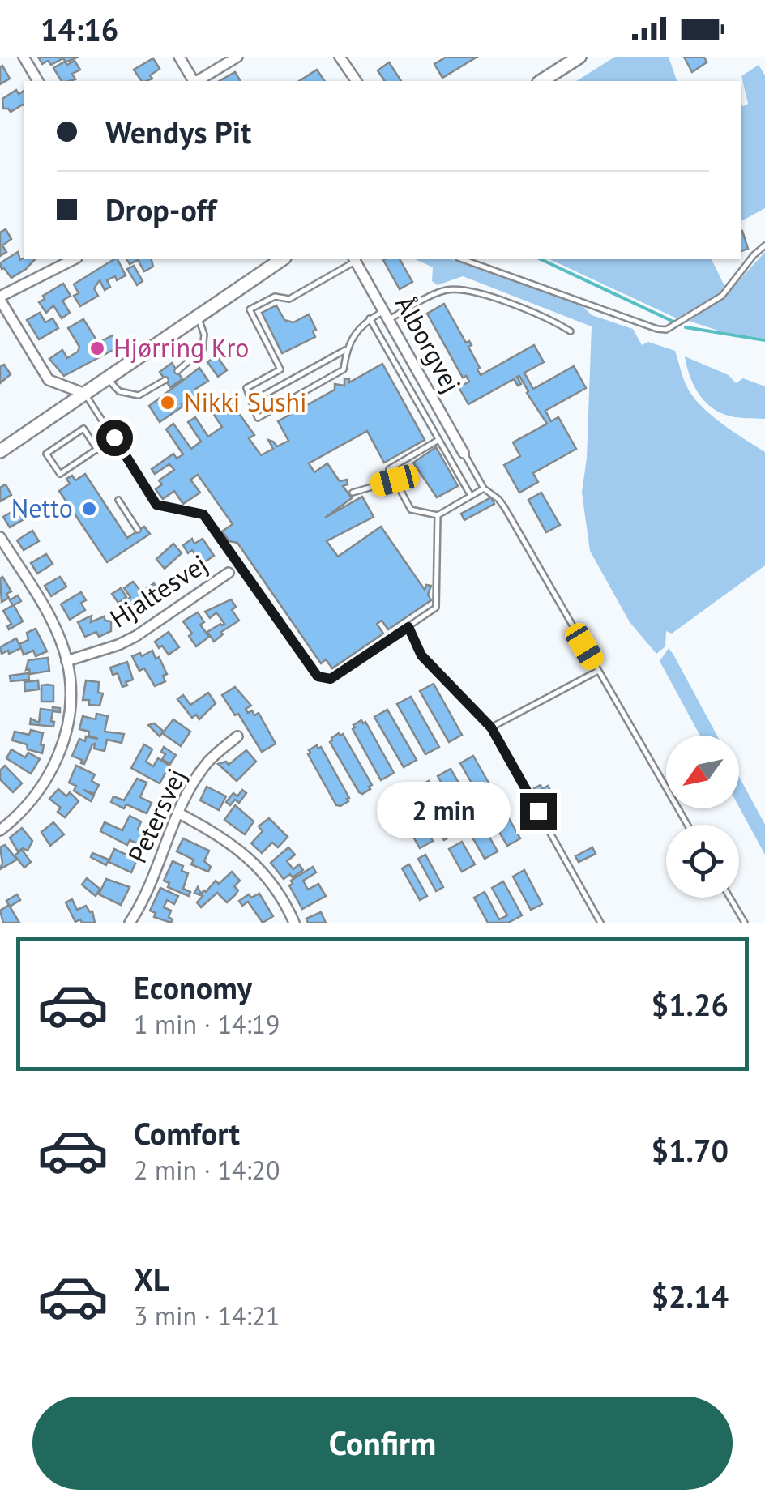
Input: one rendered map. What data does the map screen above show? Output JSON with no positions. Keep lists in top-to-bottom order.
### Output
{
  "streets": {
    "street": ["Ålborgvej", "Hjaltesvej", "Petersvej"]
  },
  "places": ["Hjørring Kro", "Nikki Sushi", "Netto"],
  "north": "bottom left",
  "page": {
    "status": "14:16",
    "banner": ["Wendys Pit", "Drop-off"],
    "bubble": "2 min",
    "list": [
      {
        "name": "Economy",
        "note": "1 min · 14:19",
        "value": "$1.26"
      },
      {
        "name": "Comfort",
        "note": "2 min · 14:20",
        "value": "$1.70"
      },
      {
        "name": "XL",
        "note": "3 min · 14:21",
        "value": "$2.14"
      }
    ],
    "buttons": "Confirm"
  }
}
